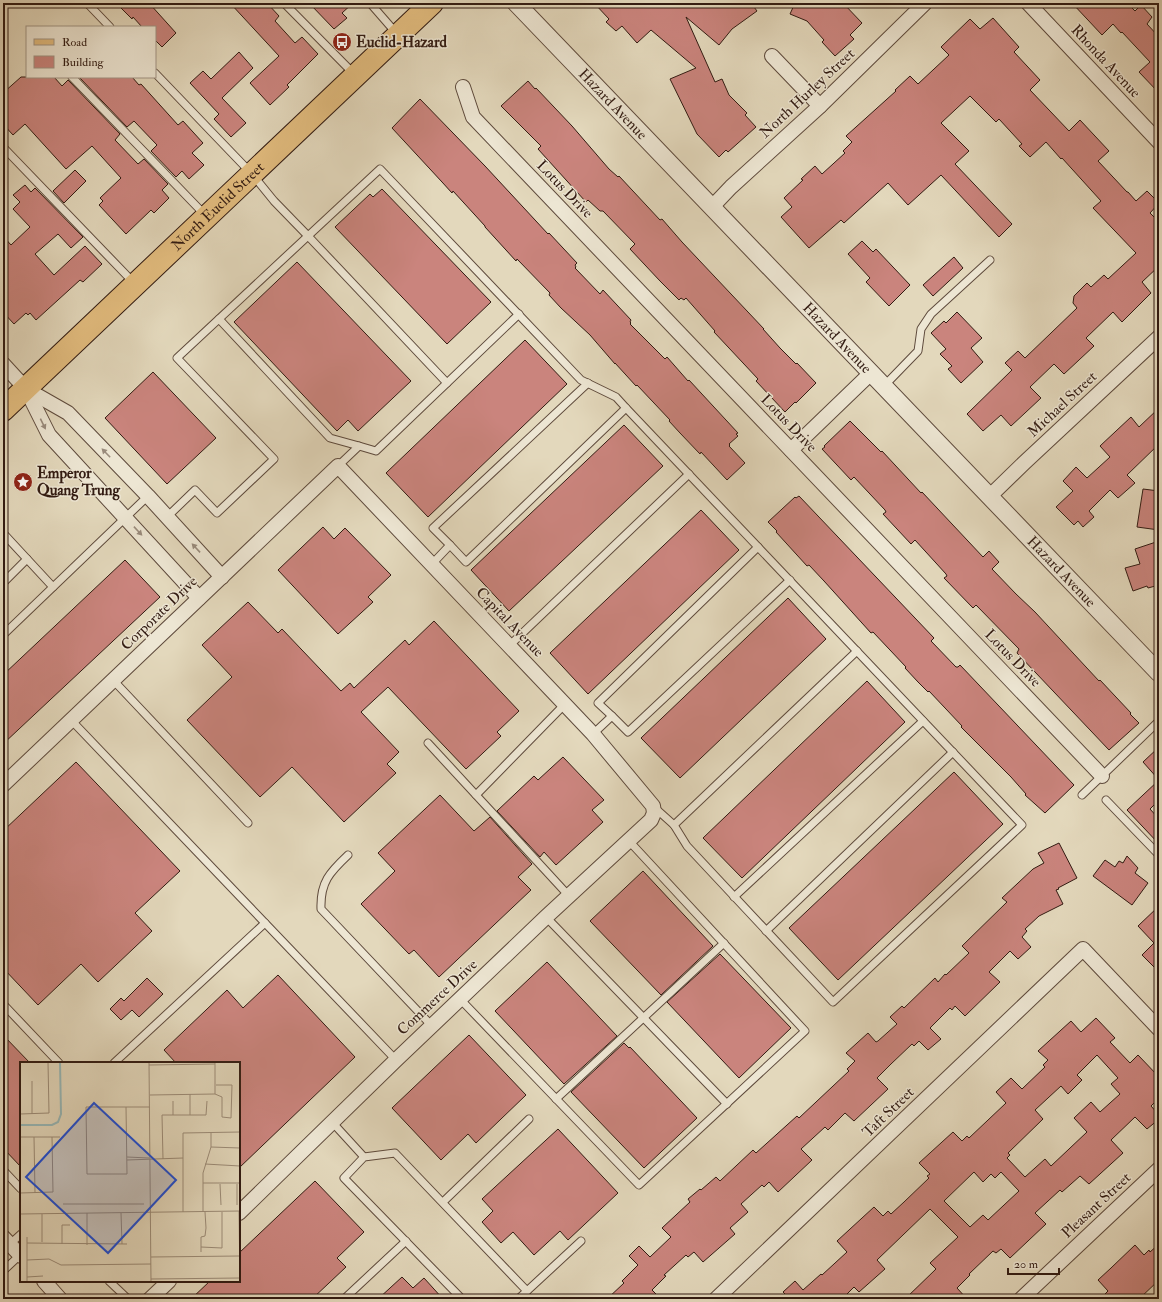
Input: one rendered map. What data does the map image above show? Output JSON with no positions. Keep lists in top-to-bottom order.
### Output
{
  "streets": {
    "main road": ["North Euclid Street"],
    "street": [
      "Rhonda Avenue",
      "North Hurley Street",
      "Hazard Avenue",
      "Lotus Drive",
      "Michael Street",
      "Corporate Drive",
      "Capital Avenue",
      "Commerce Drive",
      "Taft Street",
      "Pleasant Street"
    ]
  },
  "crossings": [
    ["North Hurley Street", "Hazard Avenue"],
    ["Hazard Avenue", "Michael Street"],
    ["Corporate Drive", "Capital Avenue"],
    ["Capital Avenue", "Commerce Drive"]
  ],
  "places": {
    "bus stop": ["Euclid-Hazard"],
    "place": ["Emperor Quang Trung"]
  },
  "legend": ["Road", "Building"],
  "scale_bar": "20 m"
}
